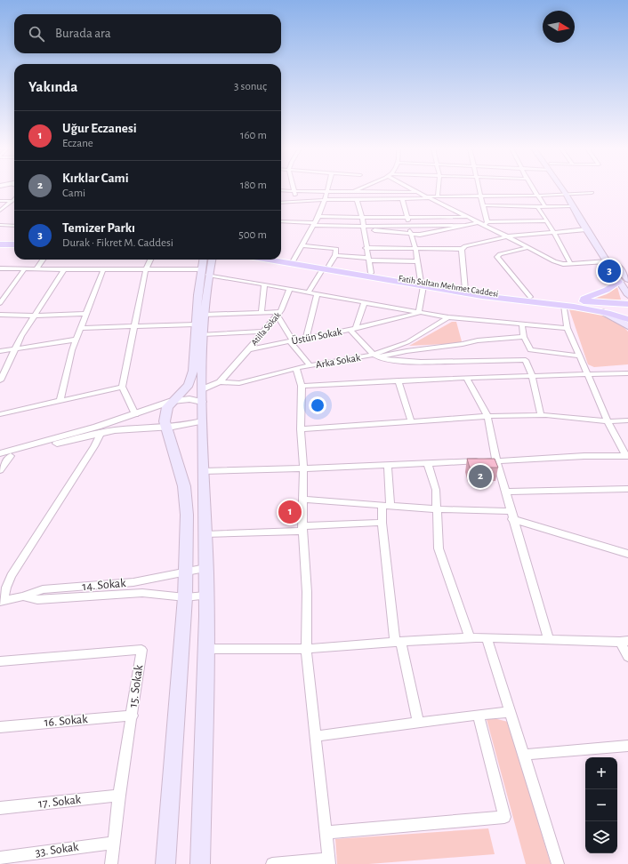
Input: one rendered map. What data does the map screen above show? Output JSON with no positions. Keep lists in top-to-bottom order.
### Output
{
  "streets": {
    "main road": ["Fatih Sultan Mehmet Caddesi"],
    "street": [
      "Atilla Sokak",
      "Üstün Sokak",
      "Arka Sokak",
      "14. Sokak",
      "15. Sokak",
      "16. Sokak",
      "17. Sokak",
      "33. Sokak"
    ]
  },
  "crossings": [
    ["Atilla Sokak", "Üstün Sokak"],
    ["15. Sokak", "16. Sokak"],
    ["15. Sokak", "17. Sokak"],
    ["15. Sokak", "33. Sokak"]
  ],
  "north": "right",
  "page": {
    "search": "Burada ara",
    "heading": ["Yakında", "3 sonuç"],
    "list": [
      {
        "mark": "1",
        "name": "Uğur Eczanesi",
        "note": "Eczane",
        "value": "160 m"
      },
      {
        "mark": "2",
        "name": "Kırklar Cami",
        "note": "Cami",
        "value": "180 m"
      },
      {
        "mark": "3",
        "name": "Temizer Parkı",
        "note": "Durak · Fikret M. Caddesi",
        "value": "500 m"
      }
    ],
    "pins": ["3", "2", "1"],
    "map_buttons": ["+", "−"]
  }
}
